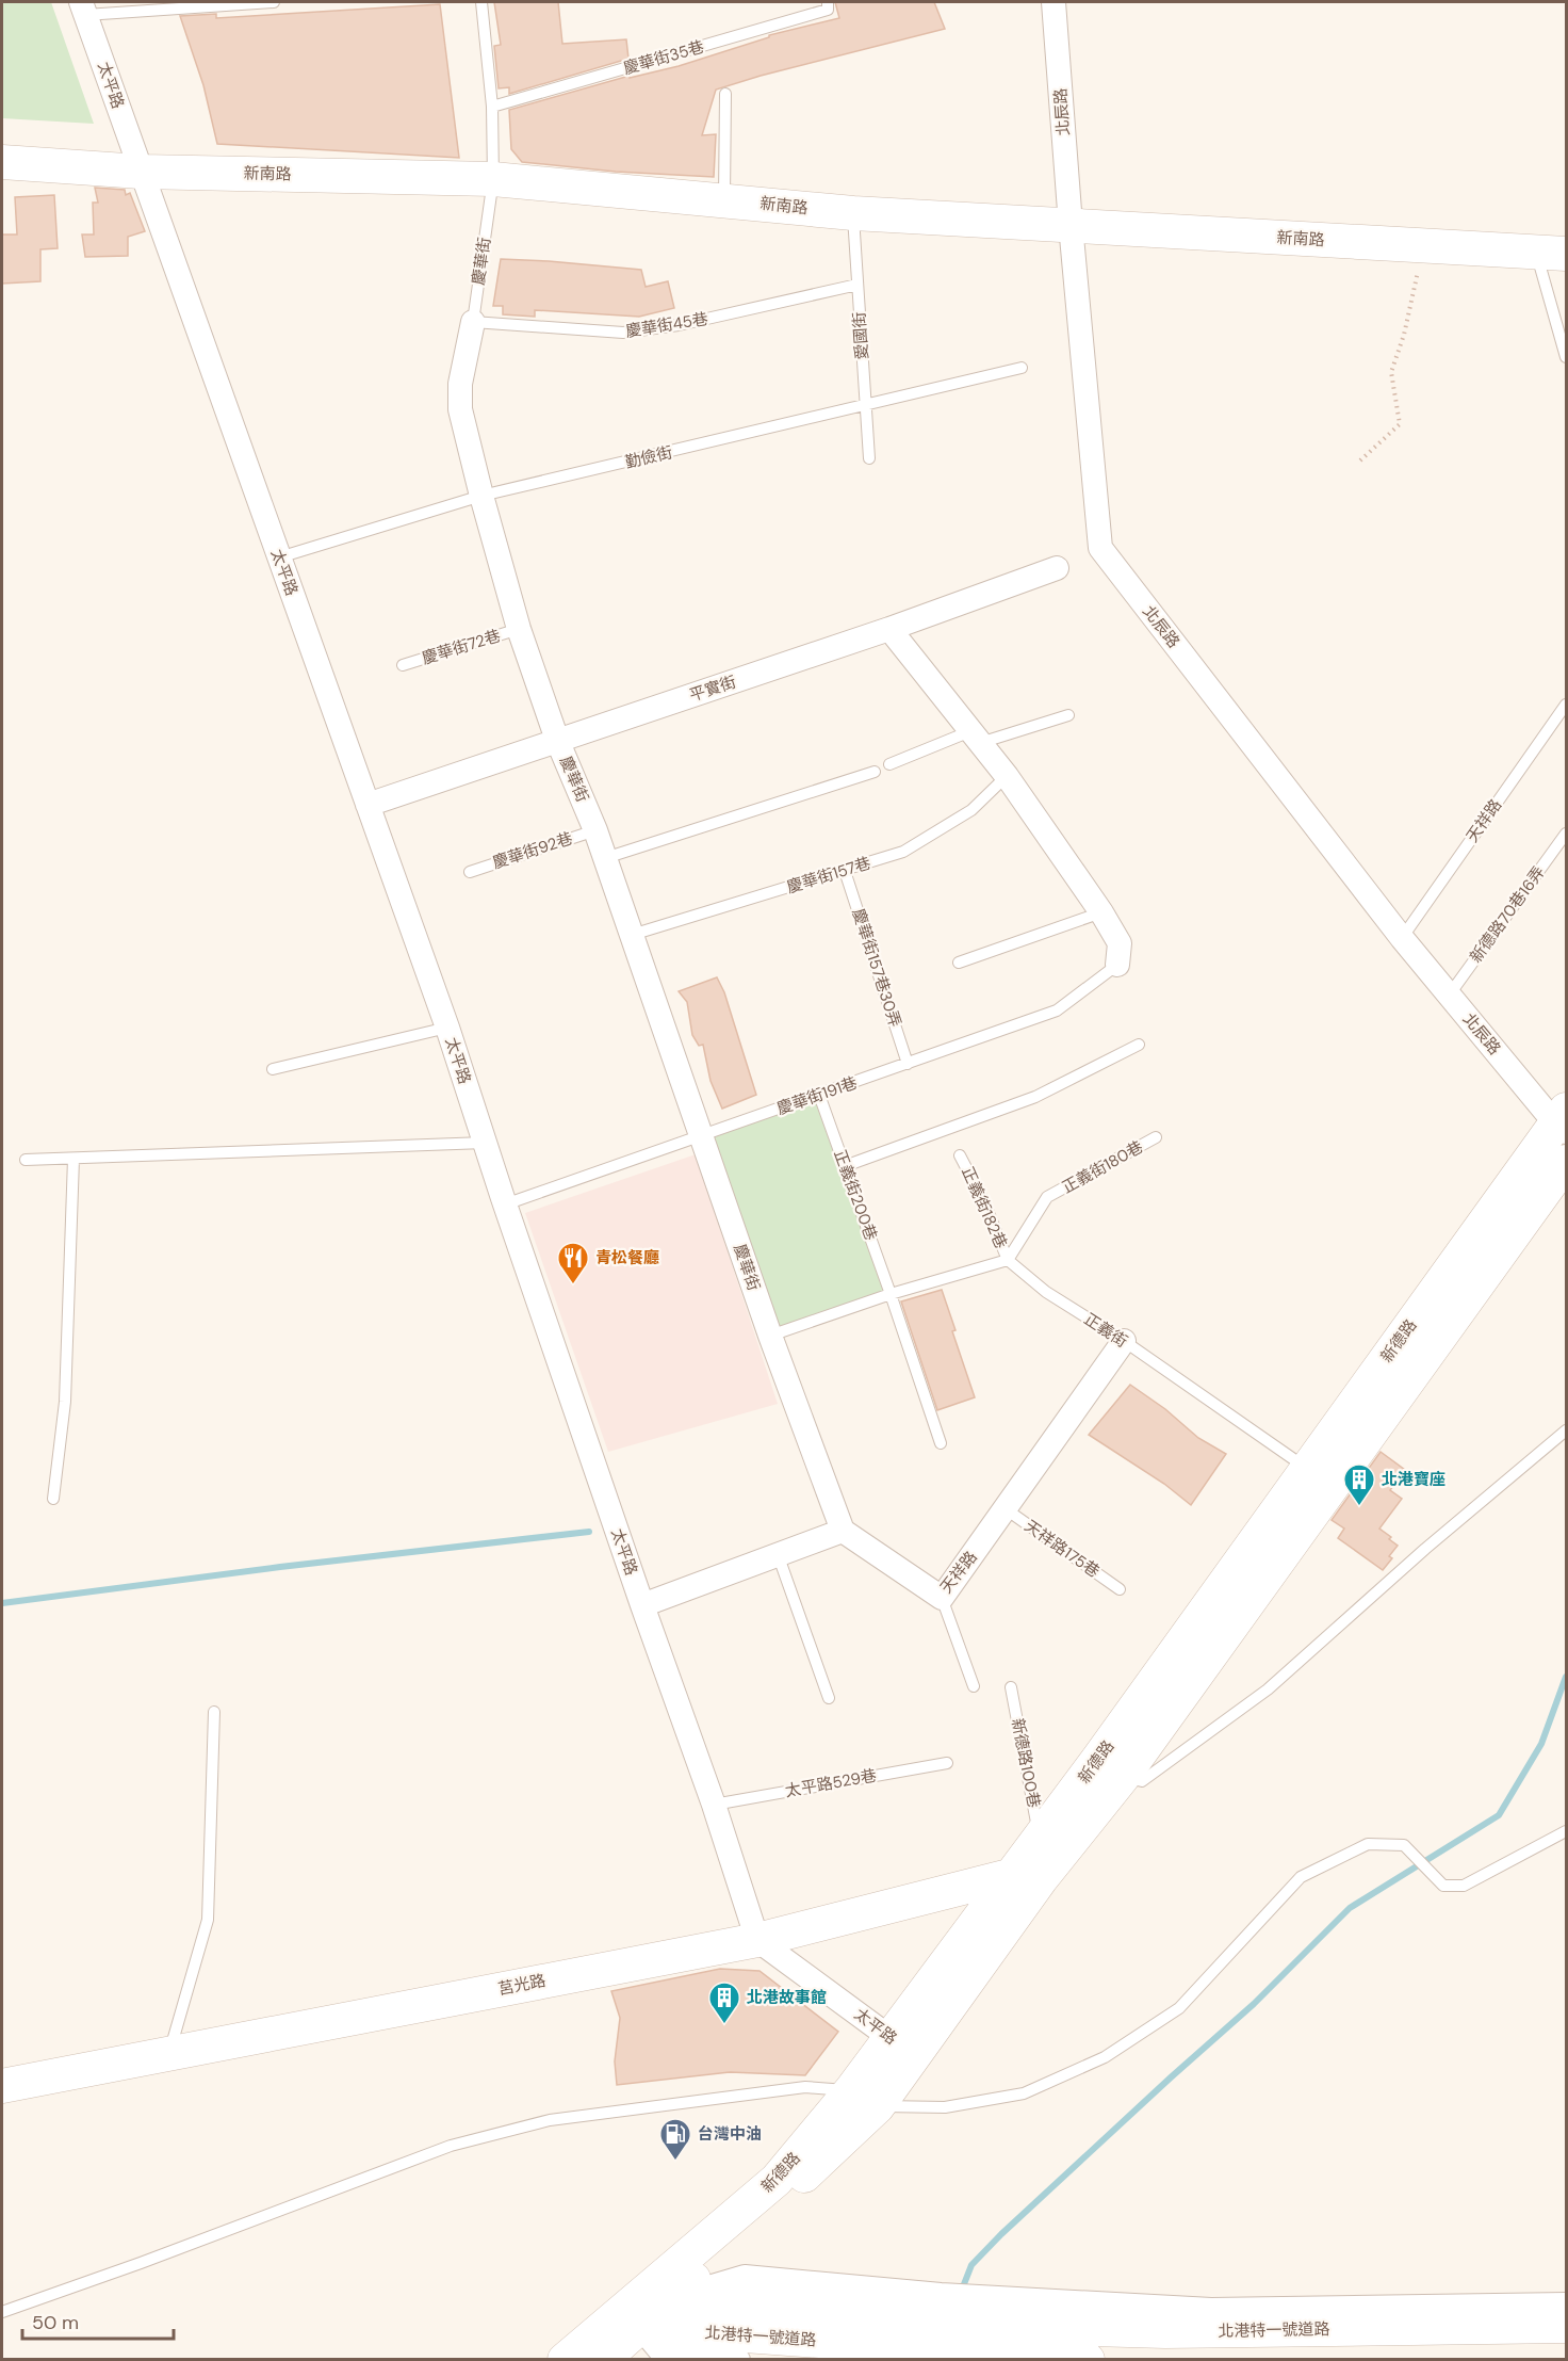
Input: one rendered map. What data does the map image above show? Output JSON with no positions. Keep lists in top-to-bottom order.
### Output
{
  "streets": {
    "street": [
      "太平路",
      "北辰路",
      "新南路",
      "慶華街",
      "平實街",
      "天祥路",
      "新德路",
      "莒光路",
      "北港特一號道路"
    ],
    "lane": [
      "慶華街35巷",
      "慶華街45巷",
      "愛國街",
      "勤儉街",
      "慶華街72巷",
      "慶華街92巷",
      "慶華街157巷",
      "新德路70巷16弄",
      "慶華街157巷30弄",
      "慶華街191巷",
      "正義街180巷",
      "正義街200巷",
      "正義街182巷",
      "正義街",
      "天祥路175巷",
      "新德路100巷",
      "太平路529巷"
    ]
  },
  "crossings": [
    ["慶華街35巷", "慶華街"],
    ["太平路", "新南路"],
    ["太平路", "勤儉街"],
    ["太平路", "平實街"],
    ["太平路", "慶華街191巷"],
    ["太平路", "新德路"],
    ["太平路", "太平路529巷"],
    ["太平路", "莒光路"],
    ["北辰路", "新南路"],
    ["北辰路", "天祥路"],
    ["北辰路", "新德路70巷16弄"],
    ["北辰路", "新德路"],
    ["新南路", "慶華街"],
    ["新南路", "愛國街"],
    ["慶華街", "慶華街45巷"],
    ["慶華街", "勤儉街"],
    ["慶華街", "慶華街72巷"],
    ["慶華街", "平實街"],
    ["慶華街", "天祥路"],
    ["慶華街", "慶華街92巷"],
    ["慶華街", "慶華街157巷"],
    ["慶華街", "慶華街191巷"],
    ["慶華街45巷", "愛國街"],
    ["愛國街", "勤儉街"],
    ["天祥路", "正義街"],
    ["天祥路", "天祥路175巷"],
    ["慶華街157巷", "慶華街157巷30弄"],
    ["慶華街157巷30弄", "慶華街191巷"],
    ["慶華街191巷", "正義街200巷"],
    ["正義街180巷", "正義街182巷"],
    ["正義街180巷", "正義街"],
    ["正義街182巷", "正義街"],
    ["正義街", "新德路"],
    ["新德路", "新德路100巷"],
    ["新德路", "莒光路"],
    ["新德路", "北港特一號道路"]
  ],
  "places": {
    "restaurant": ["青松餐廳"],
    "building": ["北港寶座", "北港故事館"],
    "fuel station": ["台灣中油"]
  },
  "scale_bar": "50 m"
}
